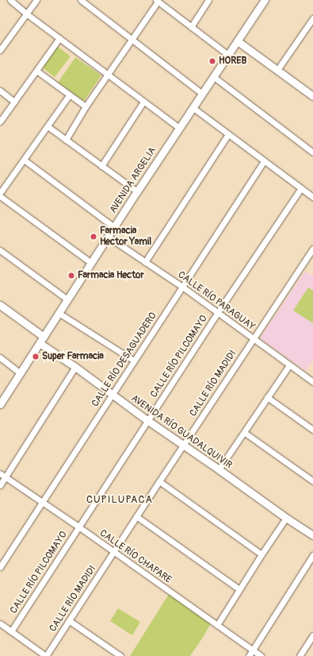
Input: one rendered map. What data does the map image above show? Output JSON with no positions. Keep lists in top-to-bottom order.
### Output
{
  "streets": {
    "street": [
      "AVENIDA ARGELIA",
      "CALLE RÍO PARAGUAY",
      "CALLE RÍO PILCOMAYO",
      "CALLE RÍO DESAGUADERO",
      "CALLE RÍO MADIDI",
      "AVENIDA RÍO GUADALQUIVIR",
      "CALLE RÍO CHAPARE"
    ]
  },
  "crossings": [
    ["AVENIDA ARGELIA", "CALLE RÍO PARAGUAY"],
    ["AVENIDA ARGELIA", "AVENIDA RÍO GUADALQUIVIR"],
    ["CALLE RÍO PARAGUAY", "CALLE RÍO PILCOMAYO"],
    ["CALLE RÍO PARAGUAY", "CALLE RÍO DESAGUADERO"],
    ["CALLE RÍO PARAGUAY", "CALLE RÍO MADIDI"],
    ["CALLE RÍO PILCOMAYO", "AVENIDA RÍO GUADALQUIVIR"],
    ["CALLE RÍO PILCOMAYO", "CALLE RÍO CHAPARE"],
    ["CALLE RÍO DESAGUADERO", "AVENIDA RÍO GUADALQUIVIR"],
    ["CALLE RÍO DESAGUADERO", "CALLE RÍO CHAPARE"],
    ["CALLE RÍO MADIDI", "AVENIDA RÍO GUADALQUIVIR"],
    ["CALLE RÍO MADIDI", "CALLE RÍO CHAPARE"]
  ],
  "districts": ["CUPILUPACA"],
  "places": [
    "HOREB",
    "Farmacia Hector Yamil",
    "Farmacia Hector",
    "Super Farmacia"
  ]
}
